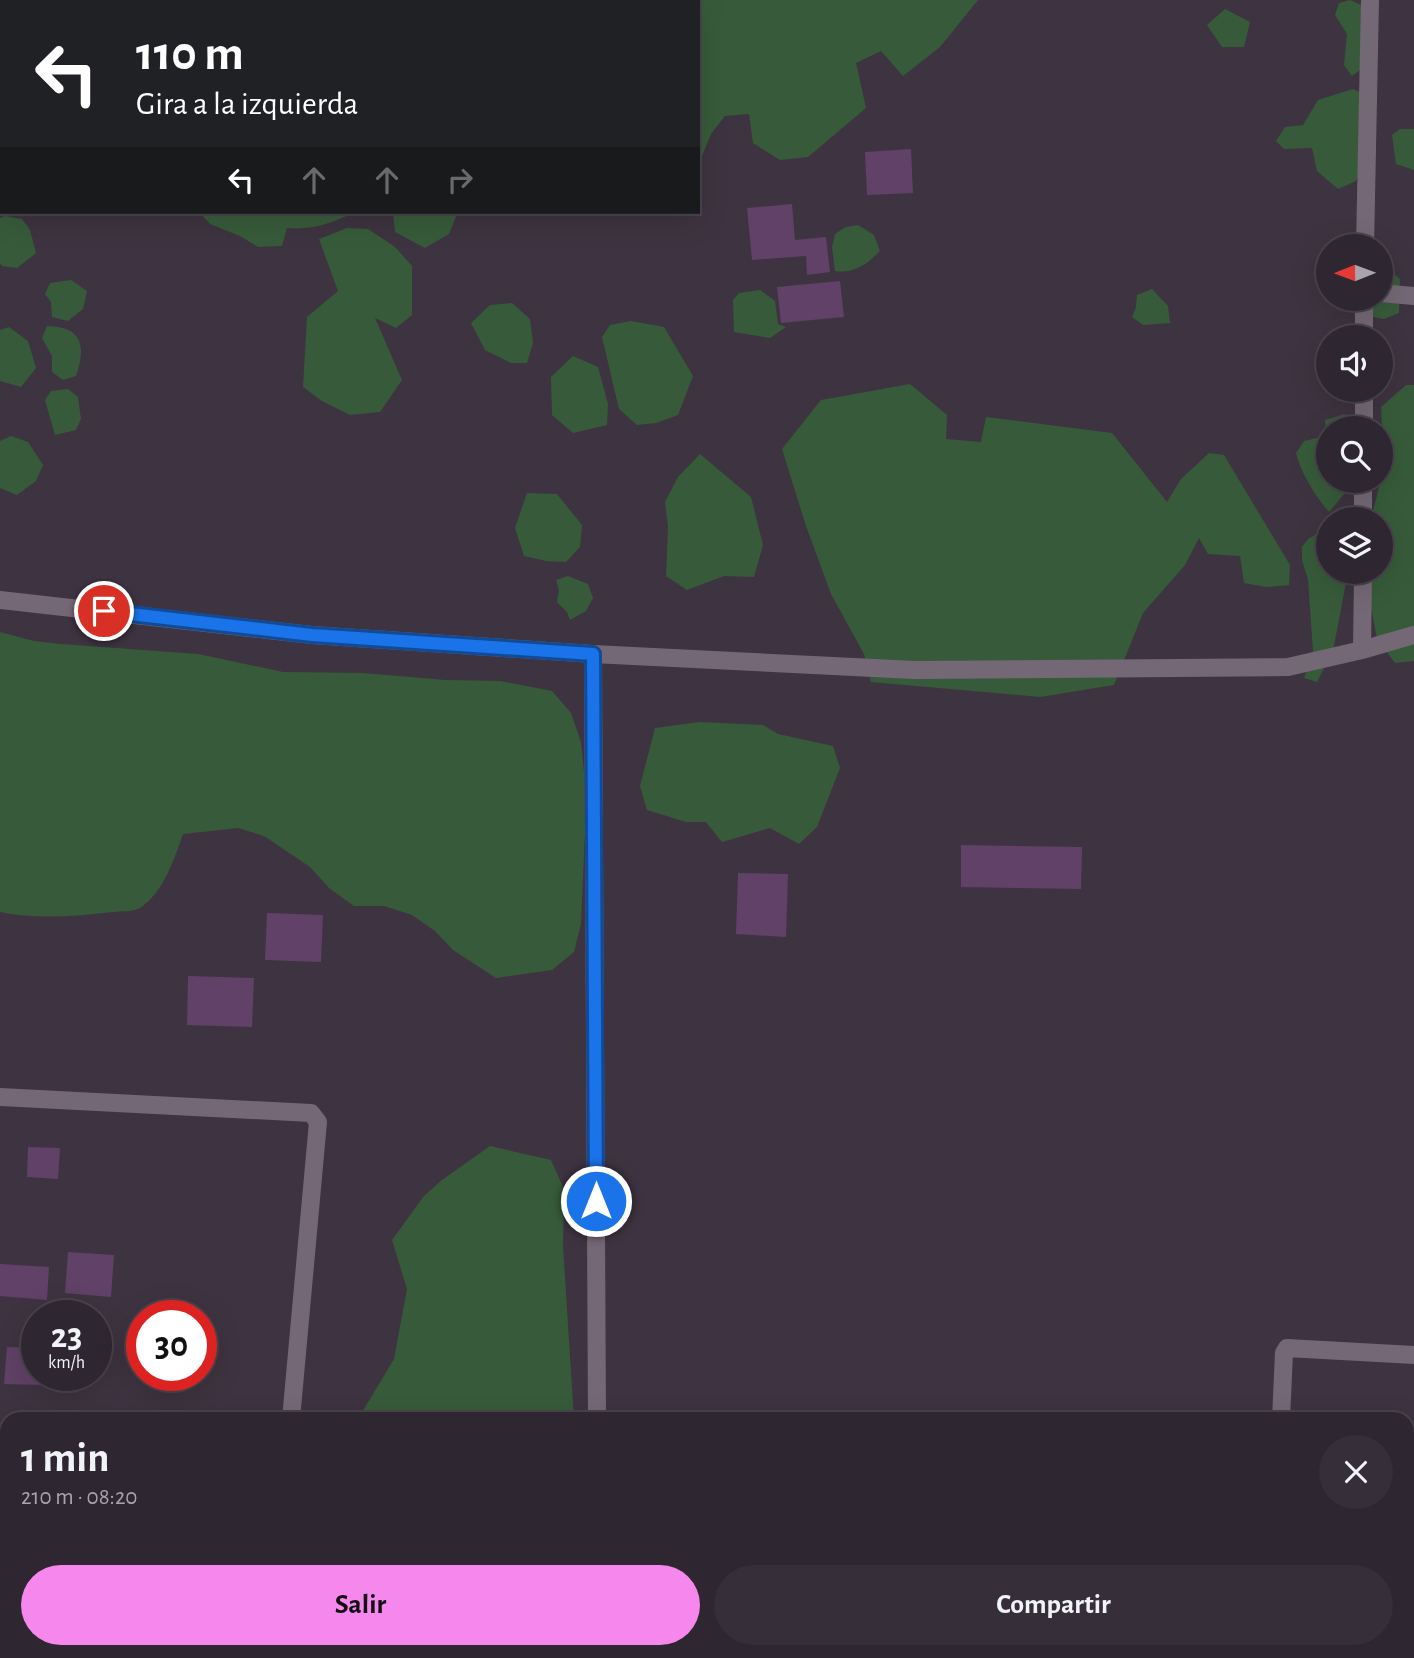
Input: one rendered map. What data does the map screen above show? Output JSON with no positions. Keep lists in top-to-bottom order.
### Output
{
  "north": "left",
  "page": {
    "turn": ["110 m", "Gira a la izquierda"],
    "speed": "23 km/h",
    "limit": "30",
    "heading": ["1 min", "210 m · 08:20"],
    "buttons": ["Salir", "Compartir"]
  }
}
